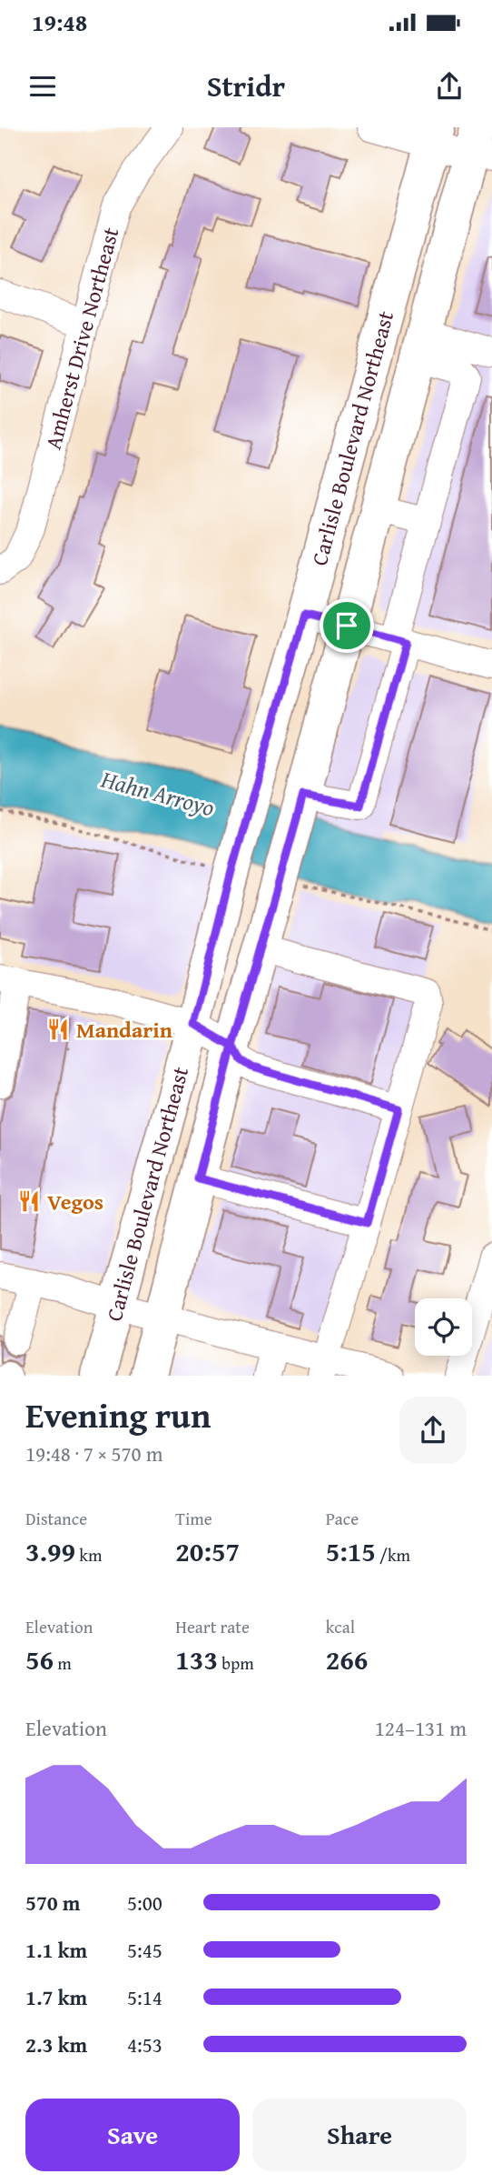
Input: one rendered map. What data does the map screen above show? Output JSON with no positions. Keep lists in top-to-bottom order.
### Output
{
  "streets": {
    "main road": ["Carlisle Boulevard Northeast"],
    "street": ["Amherst Drive Northeast"]
  },
  "water": ["Hahn Arroyo"],
  "places": {
    "restaurant": ["Mandarin", "Vegos"]
  },
  "page": {
    "status": "19:48",
    "header": "Stridr",
    "heading": ["Evening run", "19:48 · 7 × 570 m"],
    "stats": [
      ["Distance", "3.99 km"],
      ["Time", "20:57"],
      ["Pace", "5:15 /km"],
      ["Elevation", "56 m"],
      ["Heart rate", "133 bpm"],
      ["kcal", "266"]
    ],
    "chart": ["Elevation", "124–131 m"],
    "list": [
      {
        "name": "570 m",
        "note": "5:00"
      },
      {
        "name": "1.1 km",
        "note": "5:45"
      },
      {
        "name": "1.7 km",
        "note": "5:14"
      },
      {
        "name": "2.3 km",
        "note": "4:53"
      }
    ],
    "buttons": ["Save", "Share"]
  }
}
